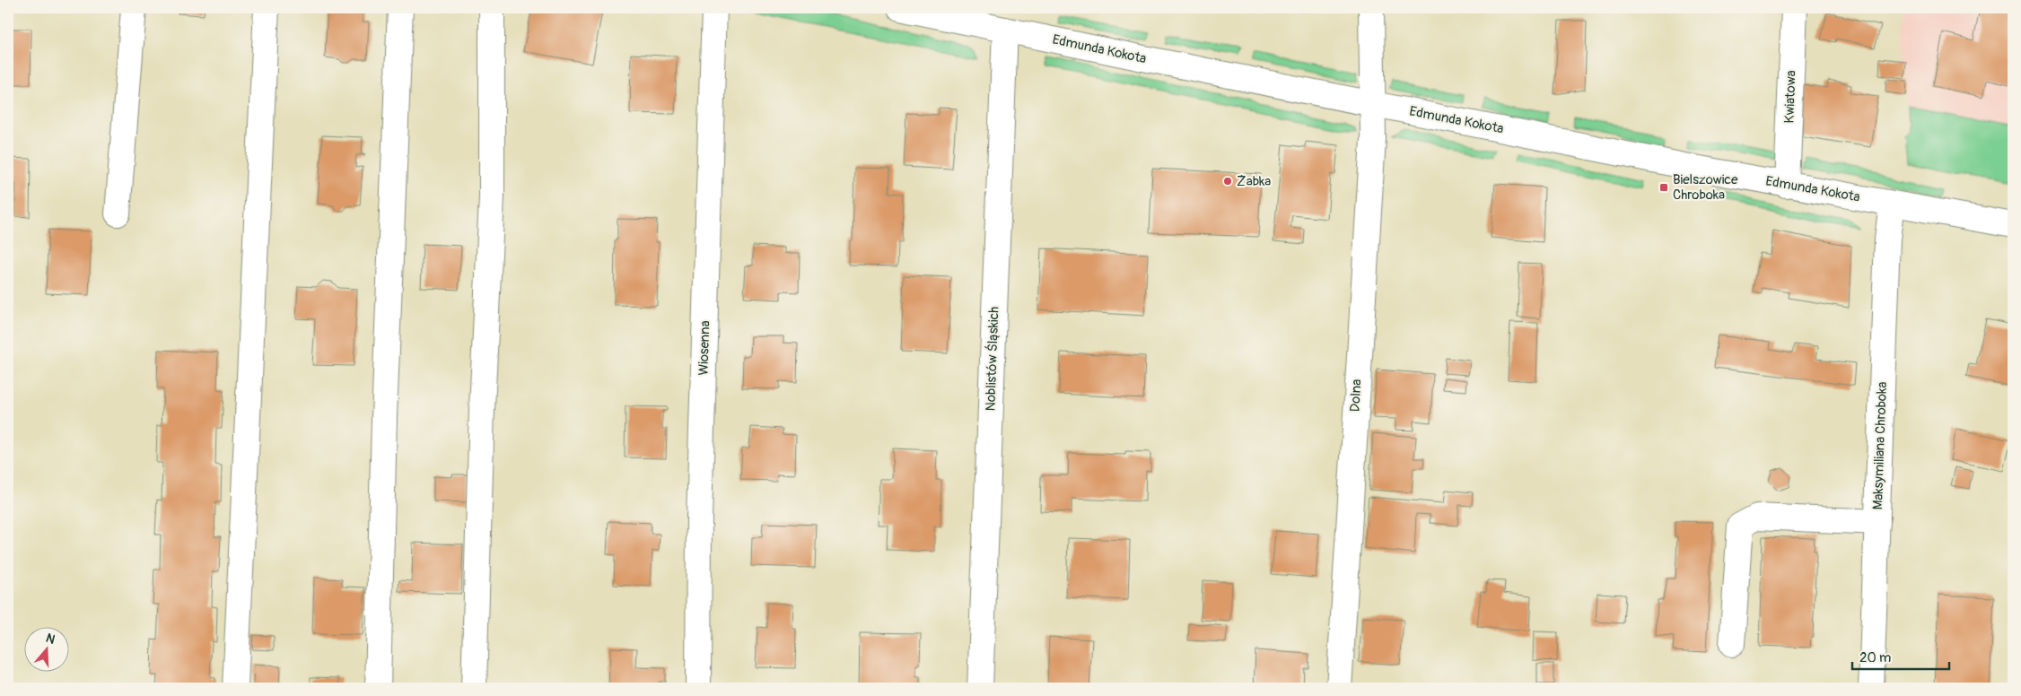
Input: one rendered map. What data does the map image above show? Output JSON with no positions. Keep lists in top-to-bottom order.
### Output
{
  "streets": {
    "street": [
      "Edmunda Kokota",
      "Kwiatowa",
      "Wiosenna",
      "Noblistów Śląskich",
      "Dolna",
      "Maksymiliana Chroboka"
    ]
  },
  "crossings": [
    ["Edmunda Kokota", "Kwiatowa"],
    ["Edmunda Kokota", "Noblistów Śląskich"],
    ["Edmunda Kokota", "Dolna"],
    ["Edmunda Kokota", "Maksymiliana Chroboka"]
  ],
  "places": {
    "other": ["Żabka"],
    "transit": ["Bielszowice Chroboka"]
  },
  "scale_bar": "20 m",
  "north": "top"
}
